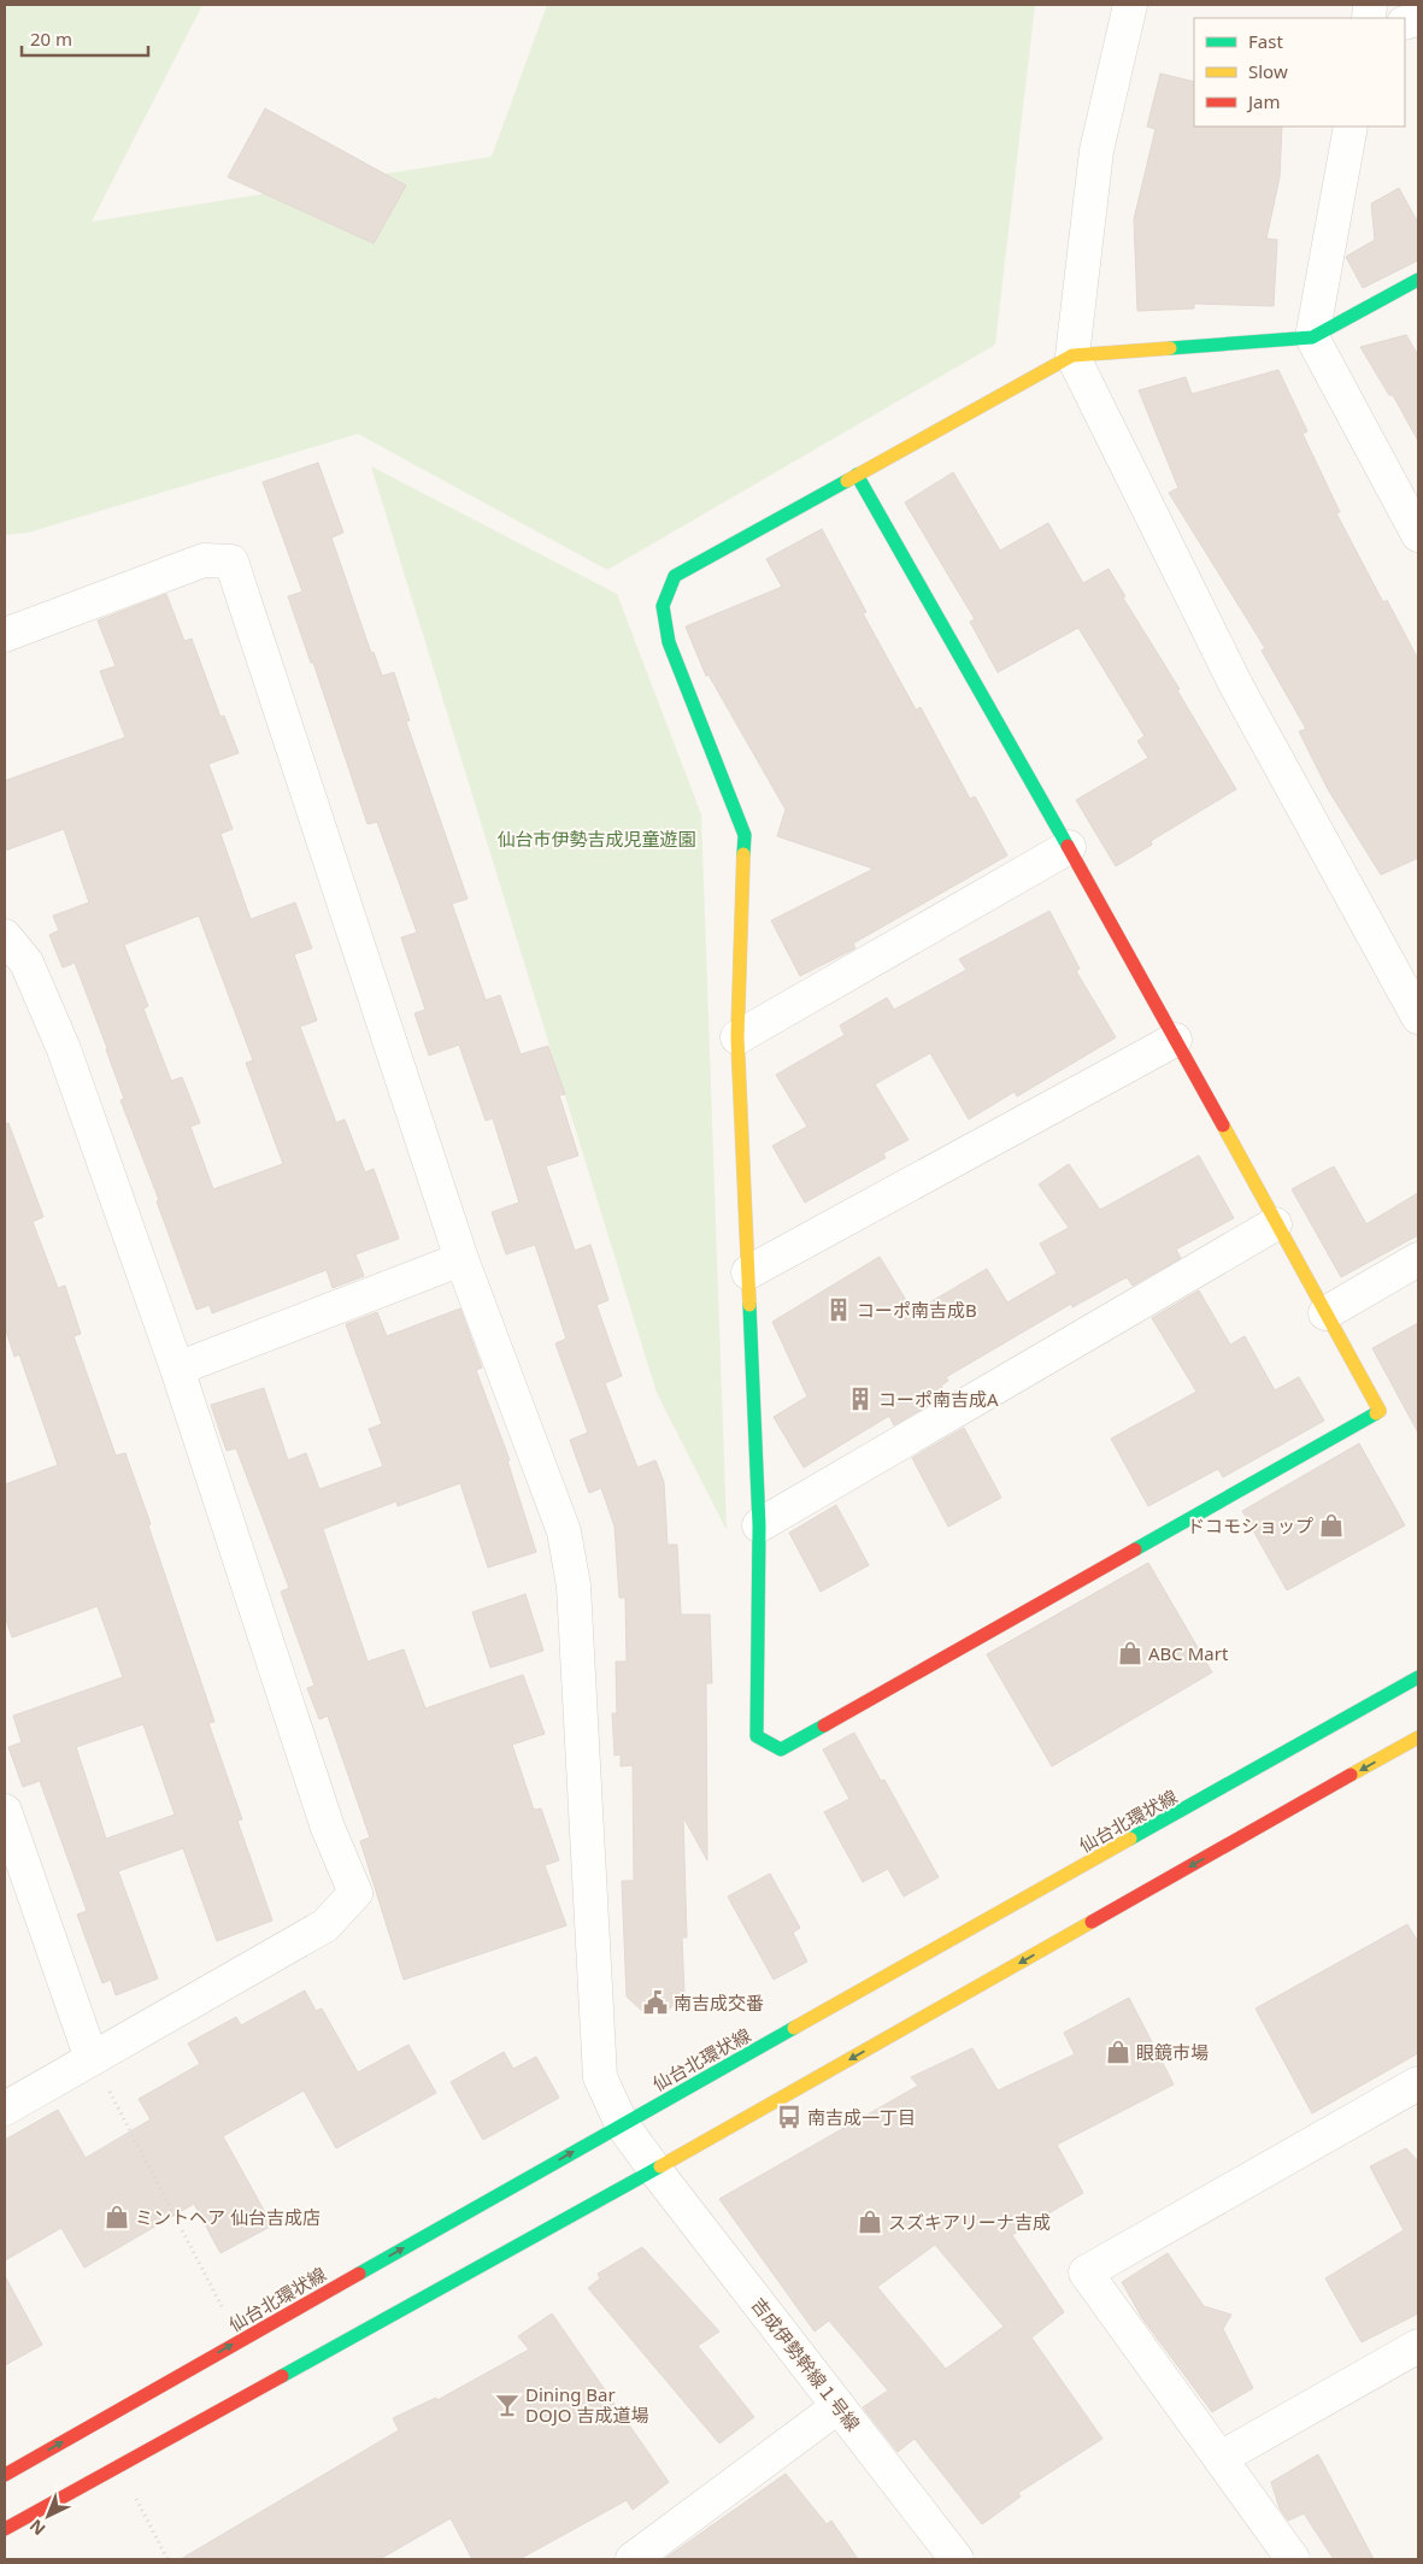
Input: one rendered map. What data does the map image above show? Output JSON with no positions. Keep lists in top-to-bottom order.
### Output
{
  "streets": {
    "street": ["仙台北環状線", "吉成伊勢幹線１号線"]
  },
  "crossings": [
    ["仙台北環状線", "吉成伊勢幹線１号線"]
  ],
  "parks": ["仙台市伊勢吉成児童遊園"],
  "places": {
    "building": ["コーポ南吉成B", "コーポ南吉成A"],
    "shop": [
      "ドコモショップ",
      "ABC Mart",
      "眼鏡市場",
      "ミントヘア 仙台吉成店",
      "スズキアリーナ吉成"
    ],
    "public building": ["南吉成交番"],
    "bus stop": ["南吉成一丁目"],
    "bar": ["Dining Bar DOJO 吉成道場"]
  },
  "legend": ["Fast", "Slow", "Jam"],
  "scale_bar": "20 m",
  "north": "bottom left"
}
